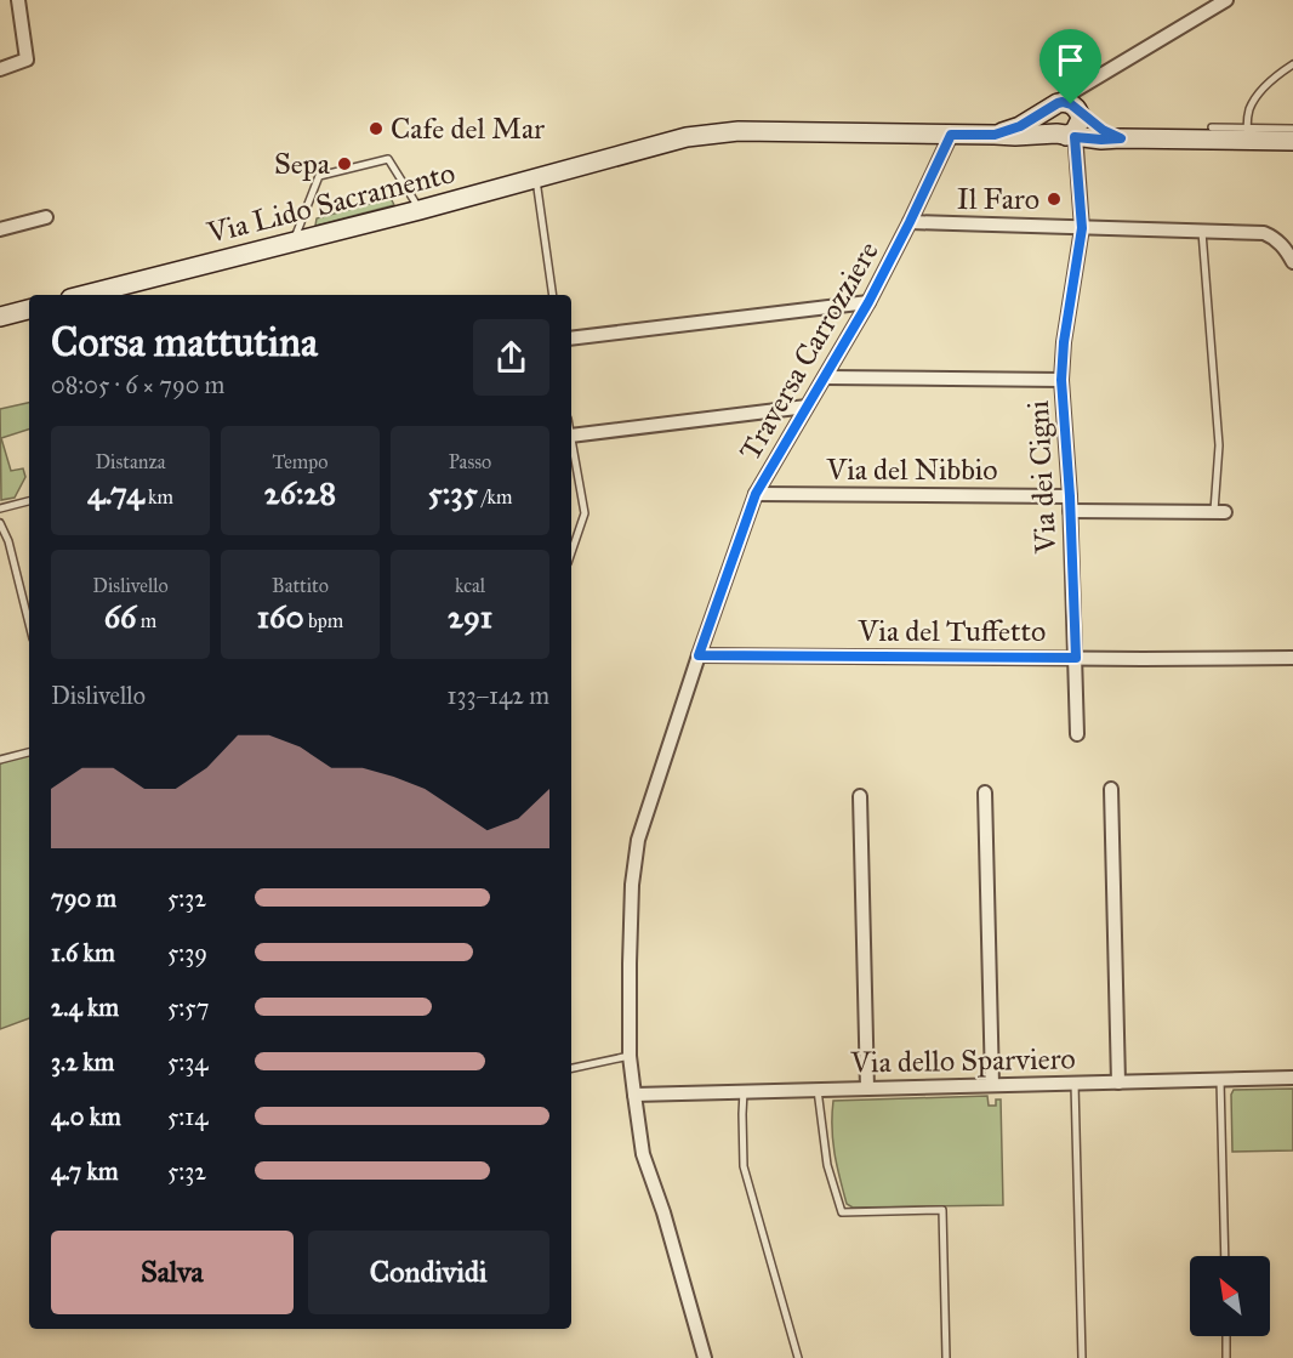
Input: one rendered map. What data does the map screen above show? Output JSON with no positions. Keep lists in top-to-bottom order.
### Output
{
  "streets": {
    "street": [
      "Via Lido Sacramento",
      "Traversa Carrozziere",
      "Via del Nibbio",
      "Via dei Cigni",
      "Via del Tuffetto",
      "Via dello Sparviero"
    ]
  },
  "crossings": [
    ["Via Lido Sacramento", "Traversa Carrozziere"],
    ["Via Lido Sacramento", "Via dei Cigni"],
    ["Traversa Carrozziere", "Via del Nibbio"],
    ["Traversa Carrozziere", "Via del Tuffetto"],
    ["Traversa Carrozziere", "Via dello Sparviero"],
    ["Via del Nibbio", "Via dei Cigni"],
    ["Via dei Cigni", "Via del Tuffetto"]
  ],
  "places": ["Cafe del Mar", "Sepa", "Il Faro"],
  "north": "top left",
  "page": {
    "heading": ["Corsa mattutina", "08:05 · 6 × 790 m"],
    "stats": [
      ["Distanza", "4.74 km"],
      ["Tempo", "26:28"],
      ["Passo", "5:35 /km"],
      ["Dislivello", "66 m"],
      ["Battito", "160 bpm"],
      ["kcal", "291"]
    ],
    "chart": ["Dislivello", "133–142 m"],
    "list": [
      {
        "name": "790 m",
        "note": "5:32"
      },
      {
        "name": "1.6 km",
        "note": "5:39"
      },
      {
        "name": "2.4 km",
        "note": "5:57"
      },
      {
        "name": "3.2 km",
        "note": "5:34"
      },
      {
        "name": "4.0 km",
        "note": "5:14"
      },
      {
        "name": "4.7 km",
        "note": "5:32"
      }
    ],
    "buttons": ["Salva", "Condividi"]
  }
}
